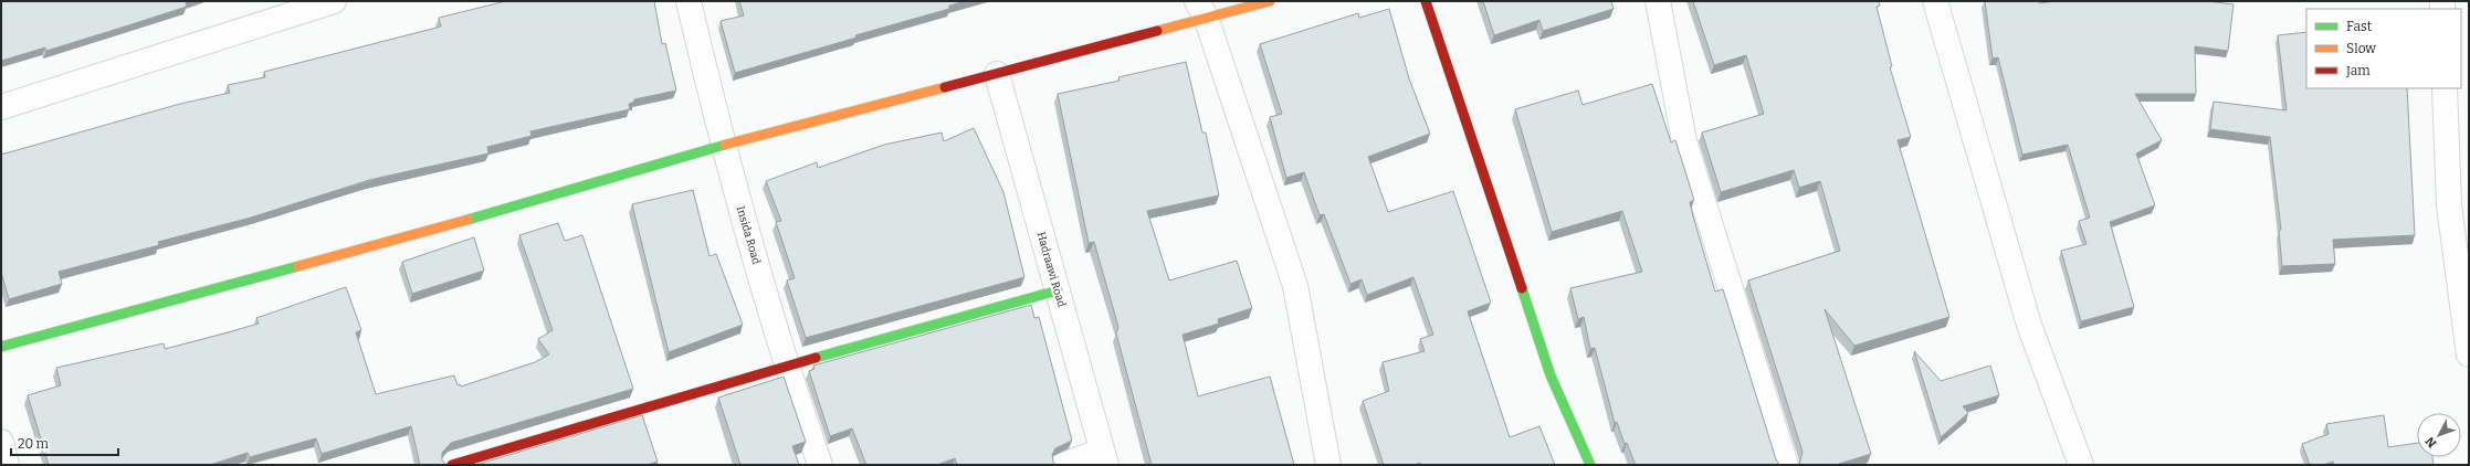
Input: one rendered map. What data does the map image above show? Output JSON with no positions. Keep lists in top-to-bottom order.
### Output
{
  "streets": {
    "street": ["Insida Road", "Hadraawi Road"]
  },
  "legend": ["Fast", "Slow", "Jam"],
  "scale_bar": "20 m",
  "north": "bottom left"
}
